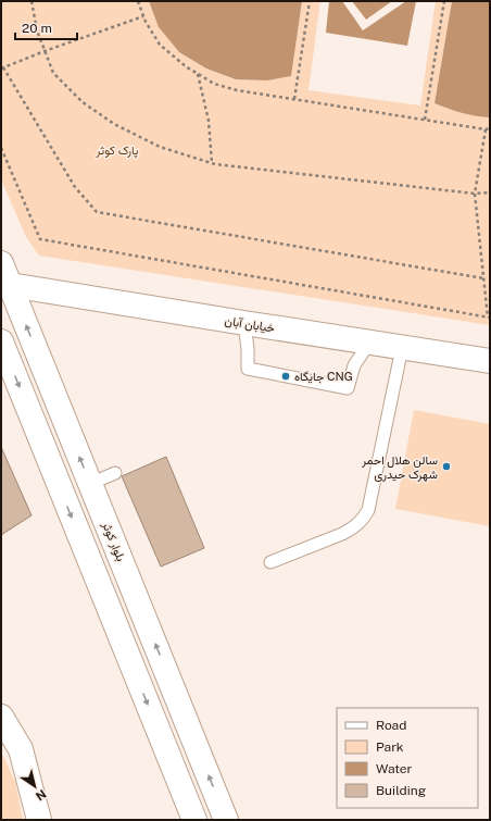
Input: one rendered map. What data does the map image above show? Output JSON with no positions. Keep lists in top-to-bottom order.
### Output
{
  "streets": {
    "main road": ["خیابان آبان", "بلوار کوثر"]
  },
  "crossings": [
    ["خیابان آبان", "بلوار کوثر"]
  ],
  "parks": ["پارک کوثر"],
  "places": ["جایگاه CNG", "سالن هلال احمر شهرک حیدری"],
  "legend": [
    "Road",
    "Park",
    "Water",
    "Building"
  ],
  "scale_bar": "20 m",
  "north": "bottom right"
}
